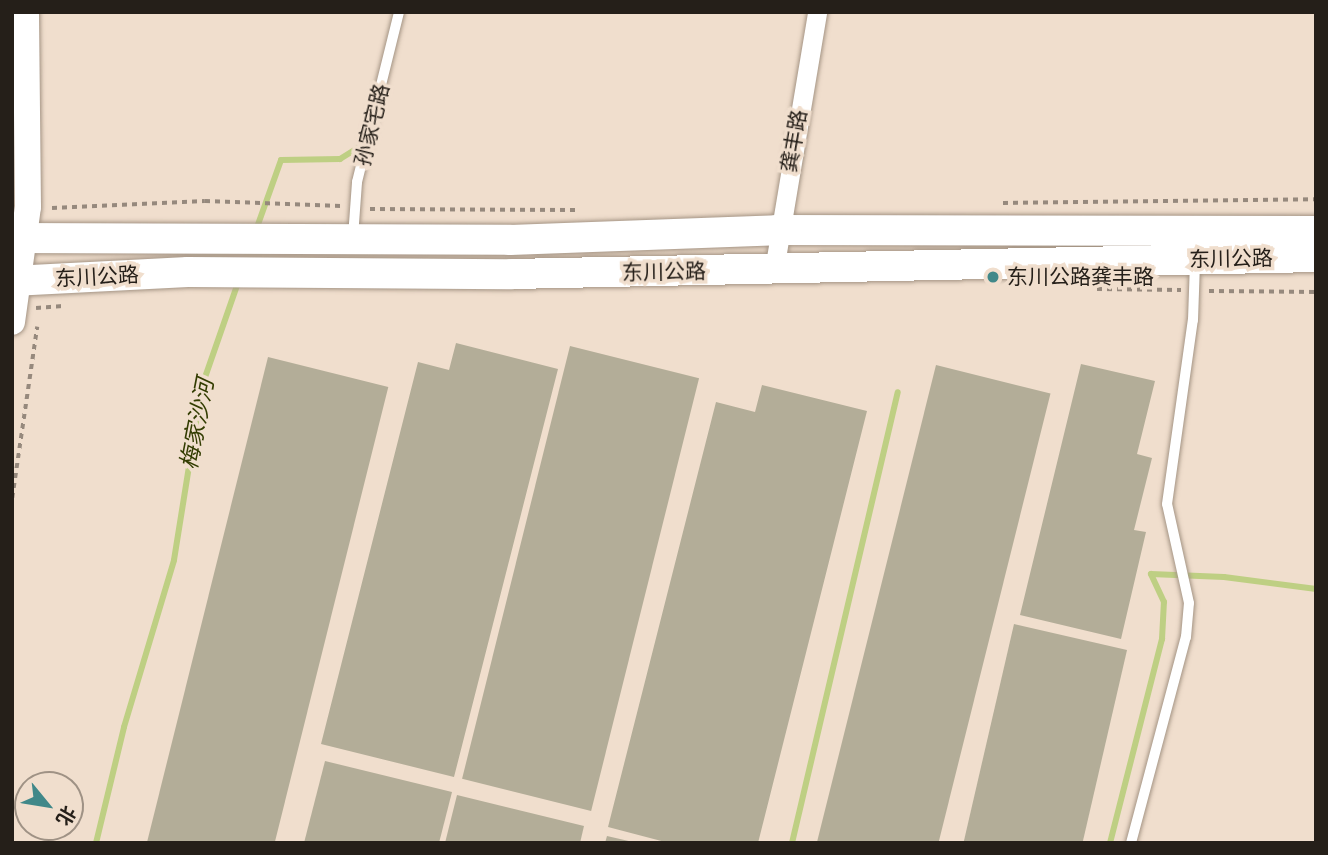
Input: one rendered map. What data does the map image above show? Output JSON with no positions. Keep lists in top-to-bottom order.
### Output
{
  "streets": {
    "main road": ["东川公路"],
    "street": ["龚丰路"],
    "lane": ["孙家宅路"]
  },
  "crossings": [
    ["孙家宅路", "东川公路"],
    ["龚丰路", "东川公路"]
  ],
  "water": ["梅家沙河"],
  "places": ["东川公路龚丰路"],
  "north": "bottom right"
}
